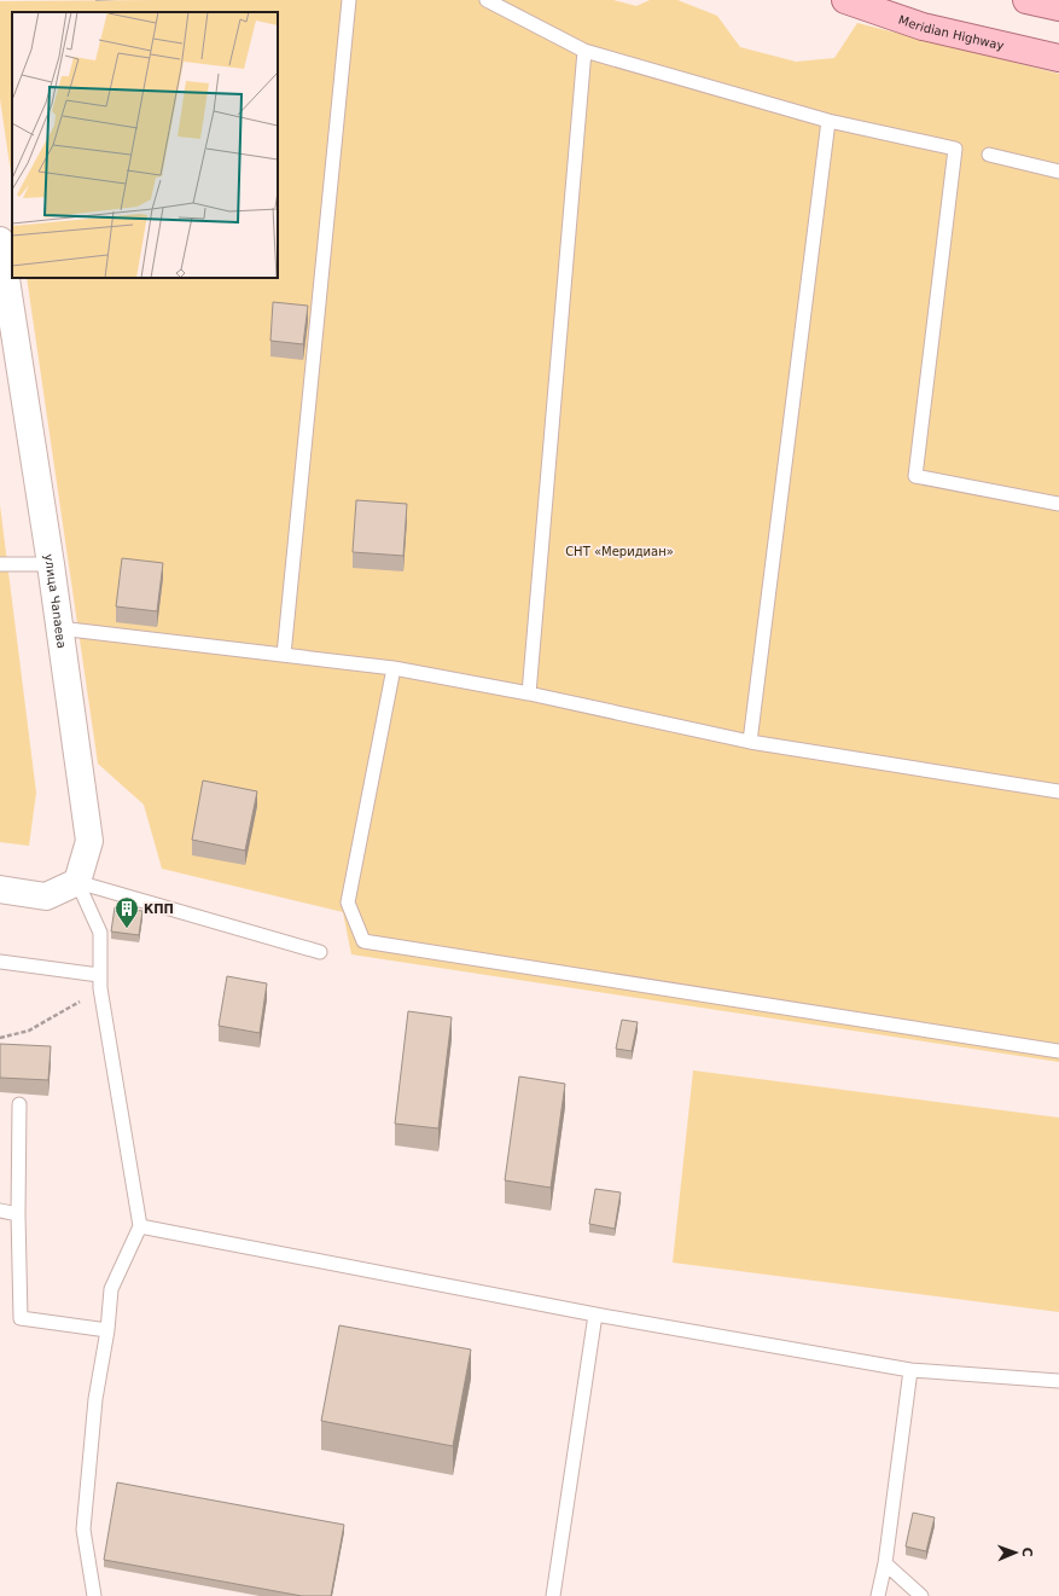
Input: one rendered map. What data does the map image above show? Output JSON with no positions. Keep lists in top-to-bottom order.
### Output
{
  "streets": {
    "main road": ["Meridian Highway"],
    "street": ["улица Чапаева"]
  },
  "parks": ["СНТ «Меридиан»"],
  "places": {
    "building": ["КПП"]
  },
  "north": "right"
}
